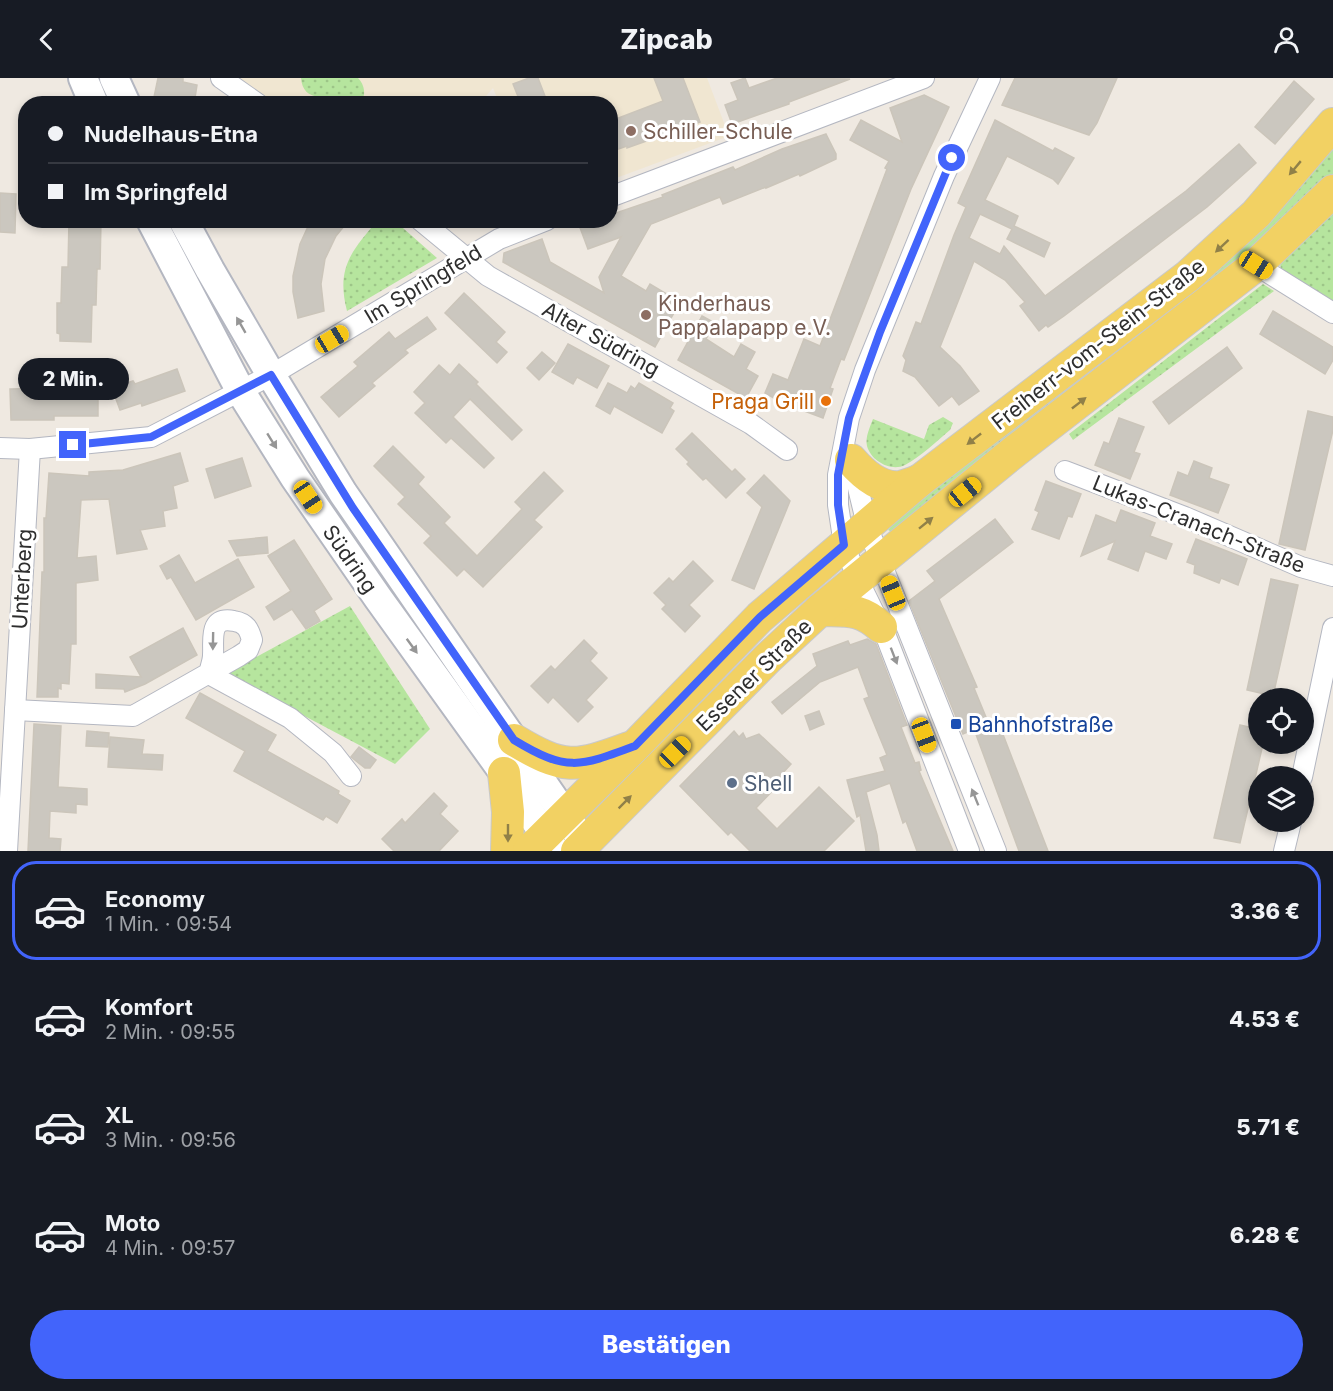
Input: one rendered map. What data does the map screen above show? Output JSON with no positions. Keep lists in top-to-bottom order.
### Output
{
  "streets": {
    "main road": ["Freiherr-vom-Stein-Straße", "Südring", "Essener Straße"],
    "street": [
      "Im Springfeld",
      "Alter Südring",
      "Lukas-Cranach-Straße",
      "Unterberg"
    ]
  },
  "crossings": [
    ["Im Springfeld", "Alter Südring"],
    ["Im Springfeld", "Südring"],
    ["Im Springfeld", "Unterberg"],
    ["Freiherr-vom-Stein-Straße", "Essener Straße"],
    ["Südring", "Essener Straße"]
  ],
  "places": {
    "other": [
      "Schiller-Schule",
      "Kinderhaus Pappalapapp e.V.",
      "Praga Grill",
      "Shell"
    ],
    "transit": ["Bahnhofstraße"]
  },
  "page": {
    "header": "Zipcab",
    "banner": ["Nudelhaus-Etna", "Im Springfeld"],
    "bubble": "2 Min.",
    "list": [
      {
        "name": "Economy",
        "note": "1 Min. · 09:54",
        "value": "3.36 €"
      },
      {
        "name": "Komfort",
        "note": "2 Min. · 09:55",
        "value": "4.53 €"
      },
      {
        "name": "XL",
        "note": "3 Min. · 09:56",
        "value": "5.71 €"
      },
      {
        "name": "Moto",
        "note": "4 Min. · 09:57",
        "value": "6.28 €"
      }
    ],
    "buttons": "Bestätigen"
  }
}
